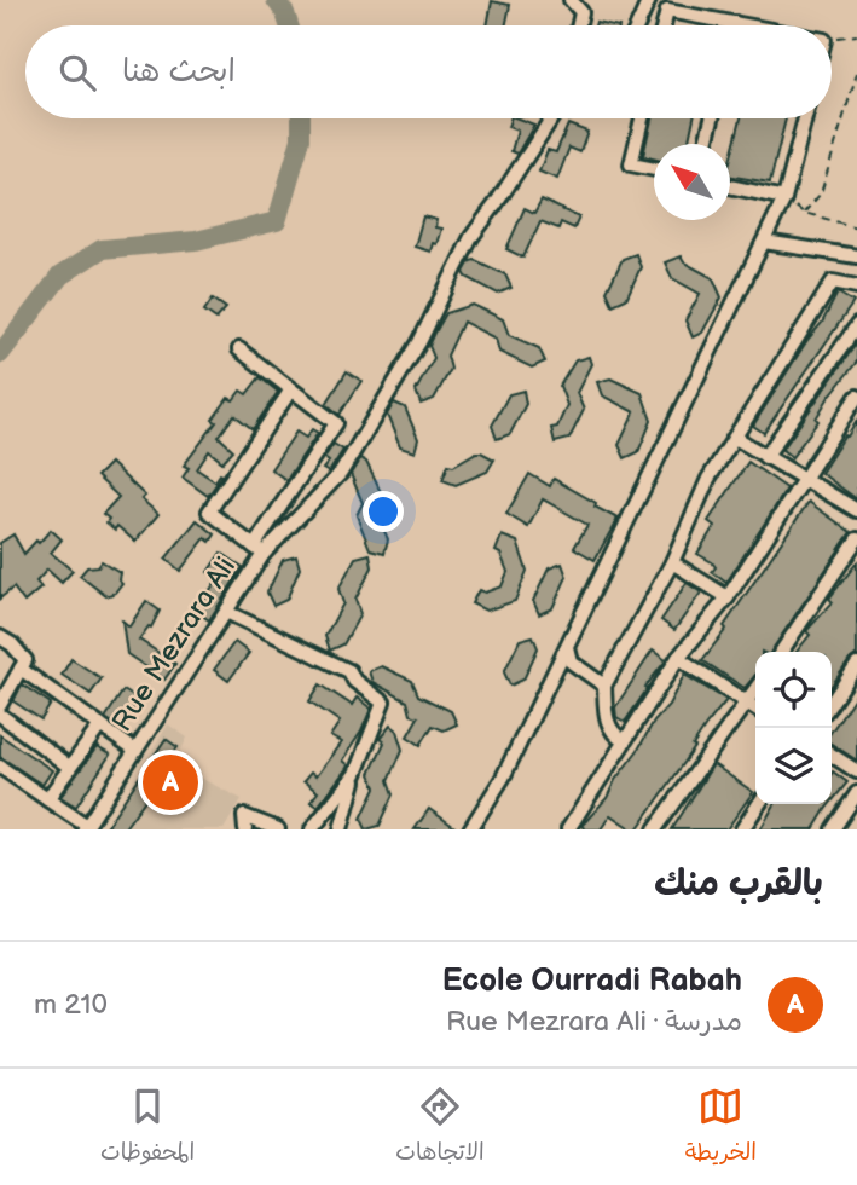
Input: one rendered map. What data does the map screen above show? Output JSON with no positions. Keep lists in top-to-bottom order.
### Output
{
  "streets": {
    "street": ["Rue Mezrara Ali"]
  },
  "north": "top left",
  "page": {
    "search": "ابحث هنا",
    "pins": "A",
    "heading": "بالقرب منك",
    "list": [
      {
        "mark": "A",
        "name": "Ecole Ourradi Rabah",
        "note": "مدرسة · Rue Mezrara Ali",
        "value": "210 m"
      }
    ],
    "nav": ["الخريطة", "الاتجاهات", "المحفوظات"]
  }
}
